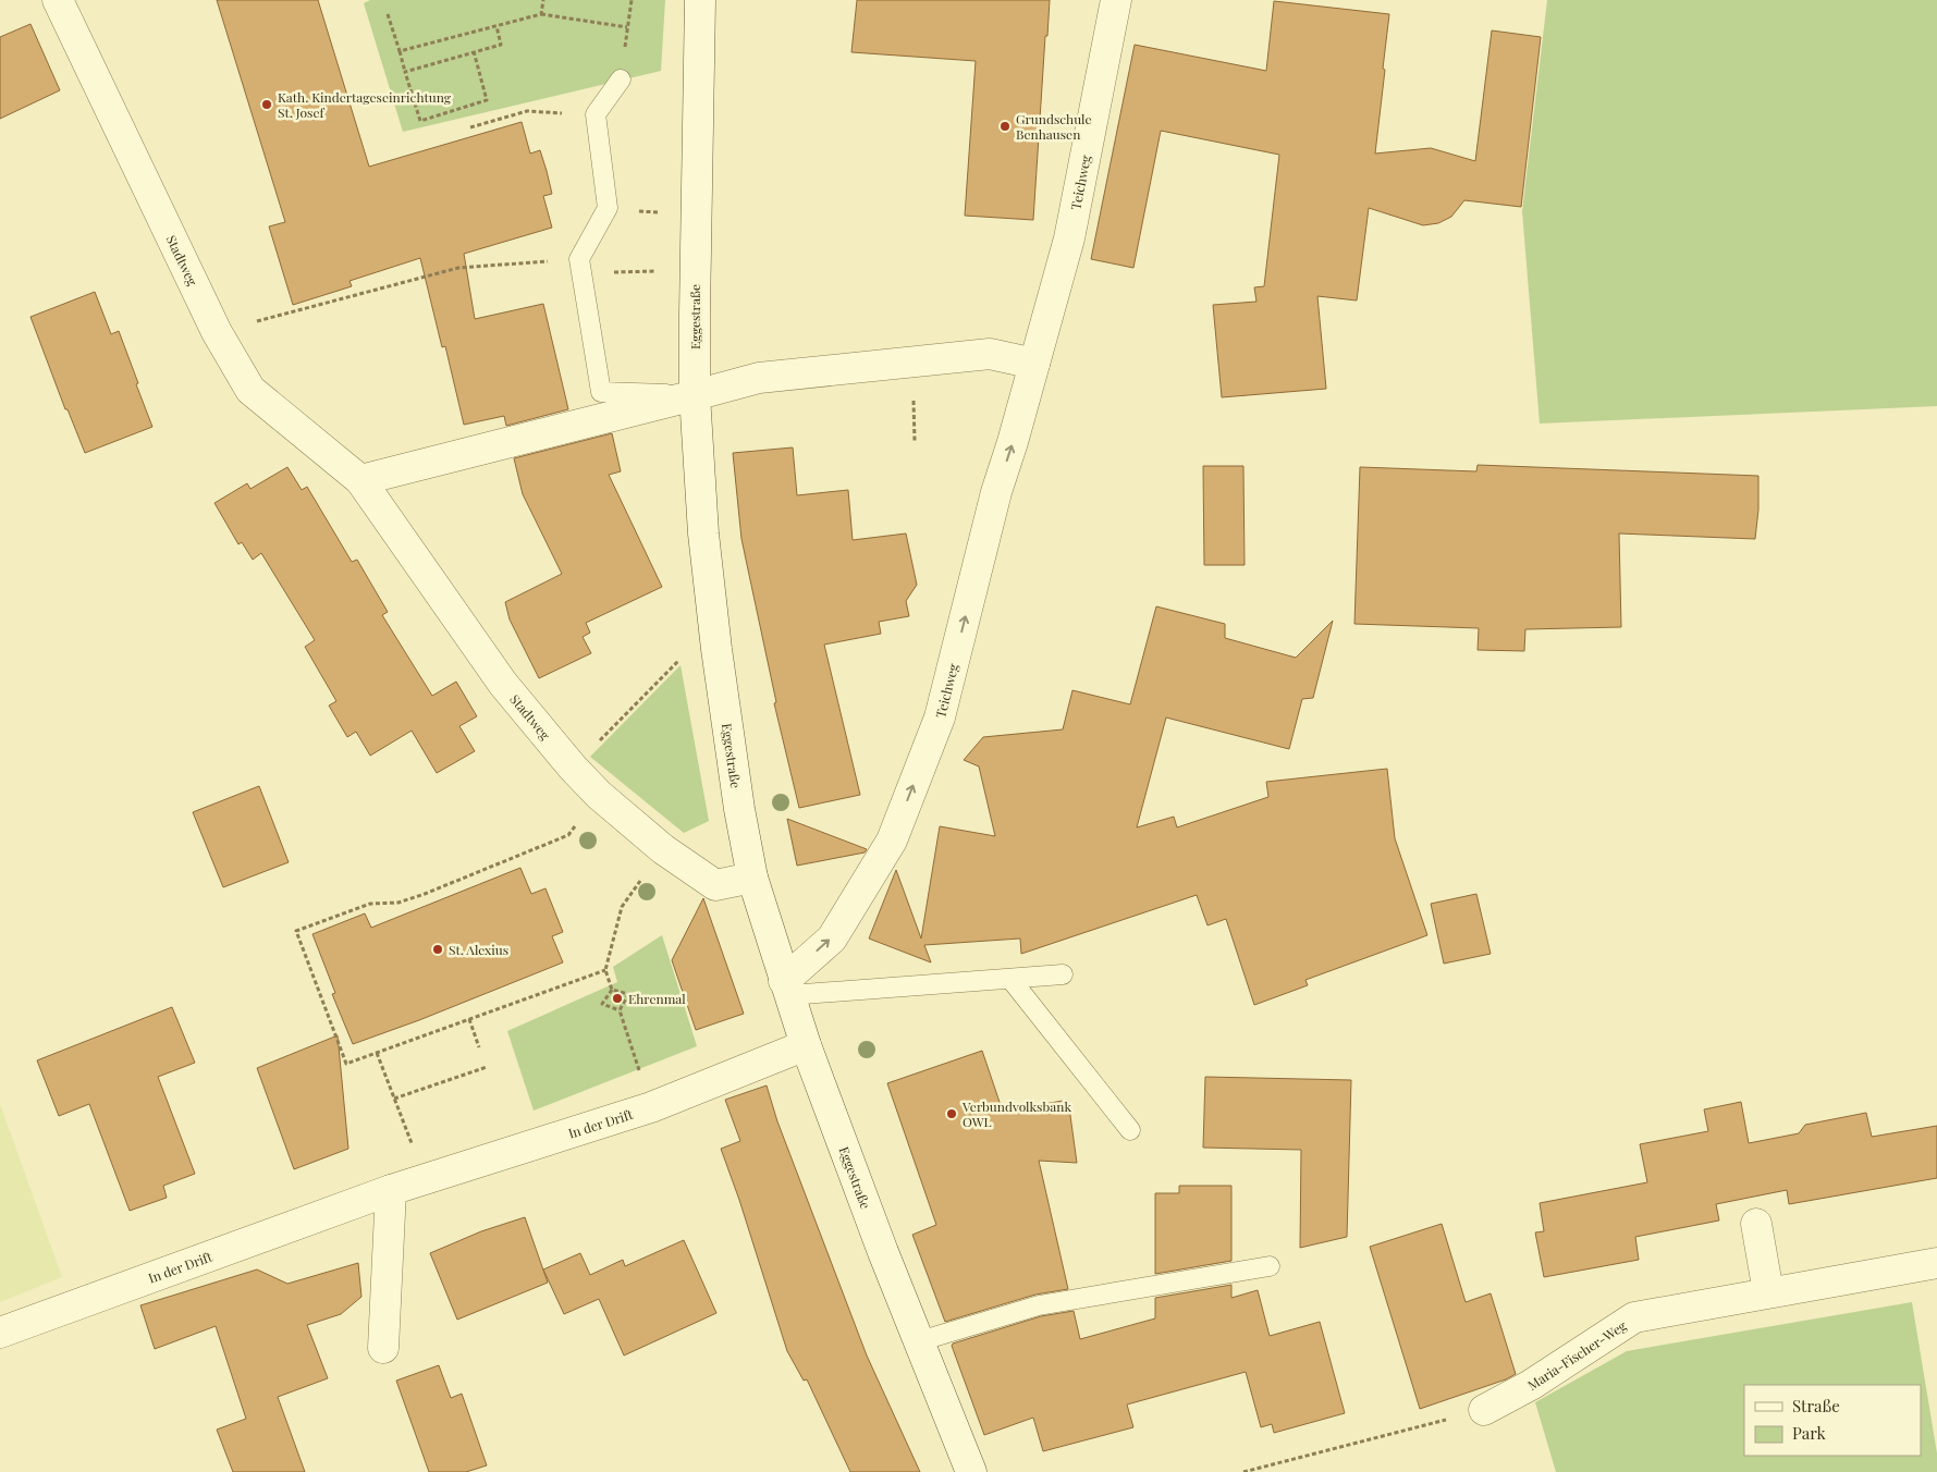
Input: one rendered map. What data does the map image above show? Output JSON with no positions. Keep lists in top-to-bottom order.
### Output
{
  "streets": {
    "street": [
      "Teichweg",
      "Stadtweg",
      "Eggestraße",
      "In der Drift",
      "Maria-Fischer-Weg"
    ]
  },
  "crossings": [
    ["Teichweg", "Eggestraße"],
    ["Stadtweg", "Eggestraße"],
    ["Eggestraße", "In der Drift"]
  ],
  "one_way": ["Teichweg"],
  "places": [
    "Kath. Kindertageseinrichtung St. Josef",
    "Grundschule Benhausen",
    "St. Alexius",
    "Ehrenmal",
    "Verbundvolksbank OWL"
  ],
  "legend": ["Straße", "Park"]
}
